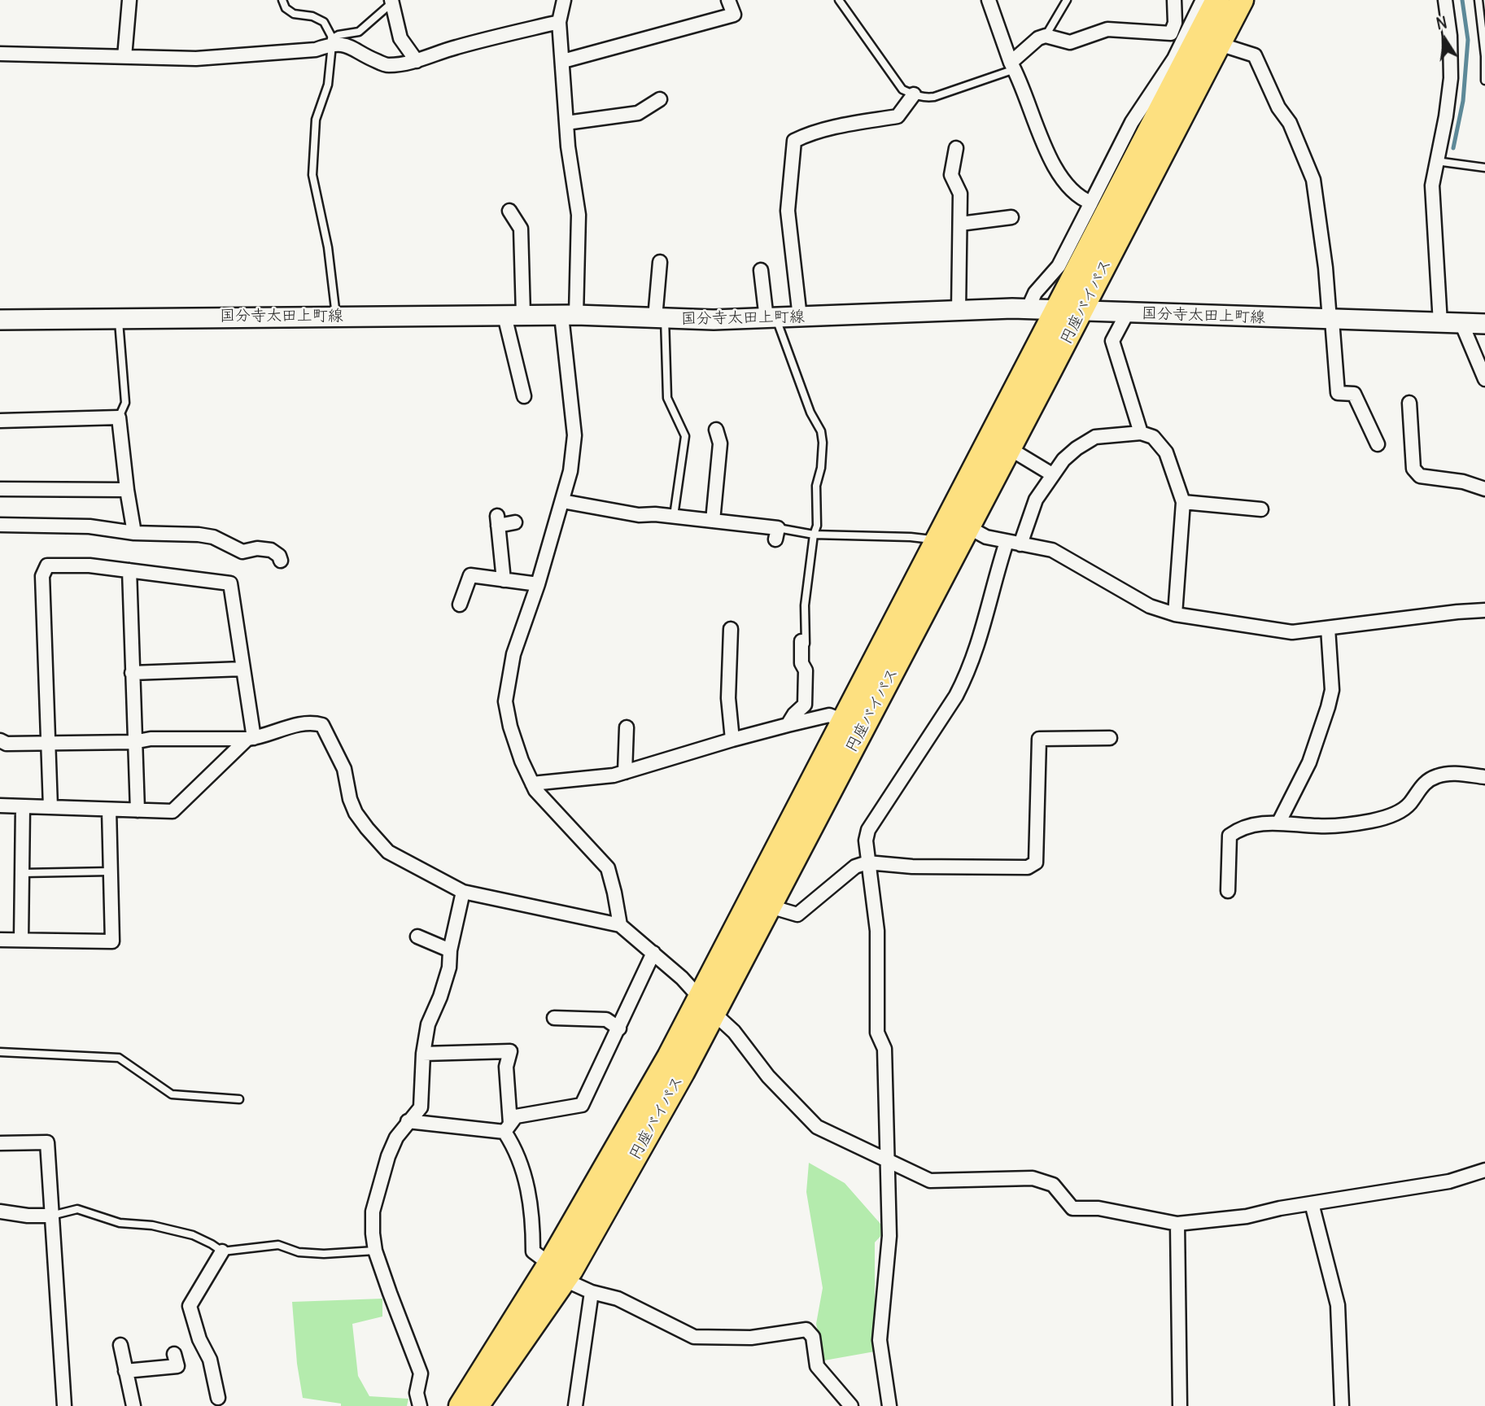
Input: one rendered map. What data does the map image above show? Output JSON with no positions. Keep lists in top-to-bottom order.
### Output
{
  "streets": {
    "highway": ["円座バイパス"],
    "main road": ["国分寺太田上町線"]
  },
  "crossings": [
    ["円座バイパス", "国分寺太田上町線"]
  ],
  "north": "top"
}
